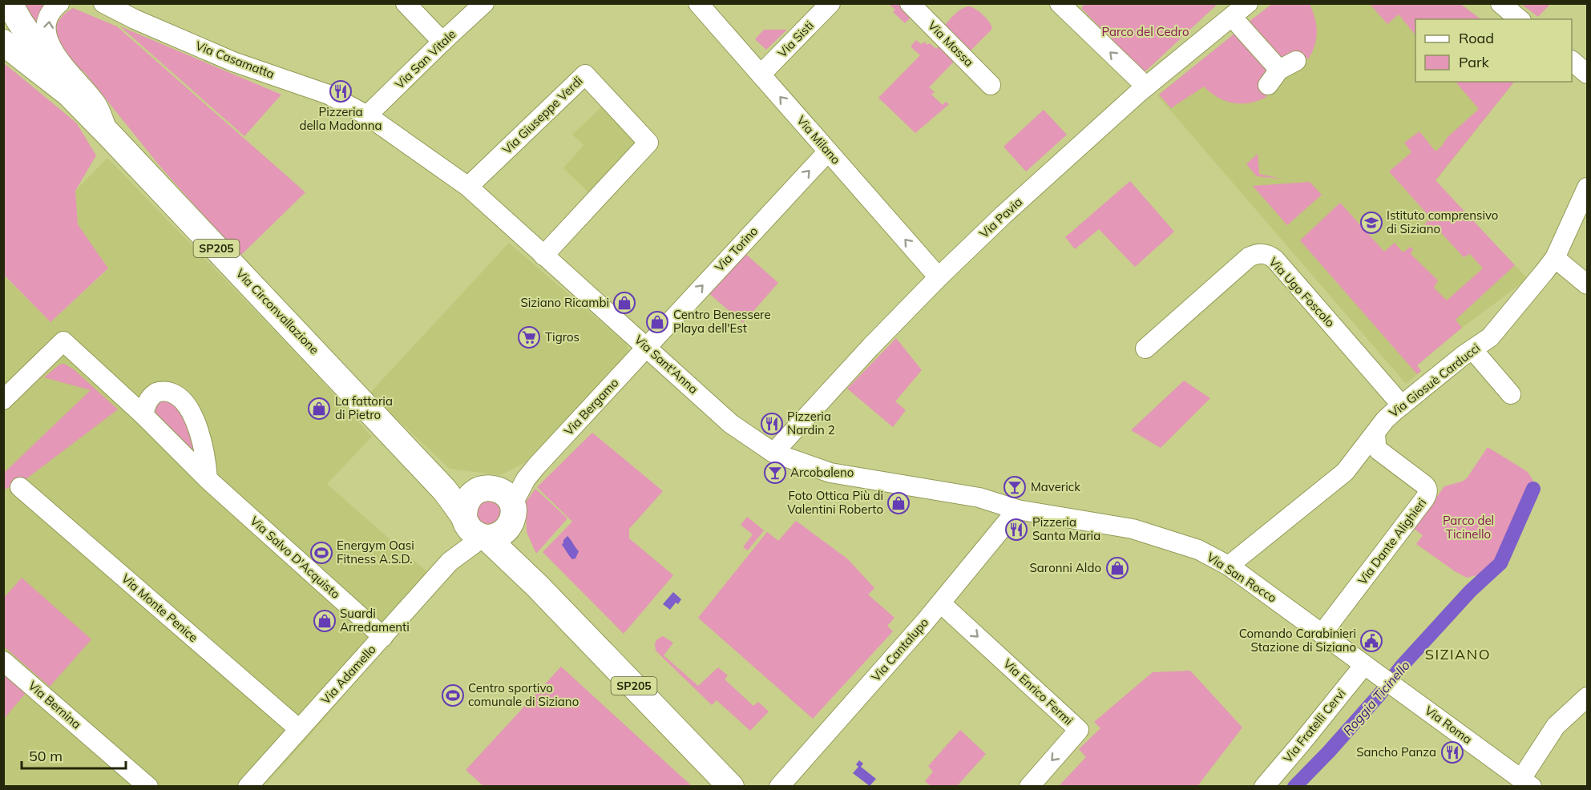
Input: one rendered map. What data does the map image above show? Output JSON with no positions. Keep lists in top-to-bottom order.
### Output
{
  "streets": {
    "main road": ["SP205", "Via Circonvallazione"],
    "street": [
      "Via Sisti",
      "Via Massa",
      "Via San Vitale",
      "Via Casamatta",
      "Via Giuseppe Verdi",
      "Via Milano",
      "Via Pavia",
      "Via Torino",
      "Via Ugo Foscolo",
      "Via Sant'Anna",
      "Via Giosuè Carducci",
      "Via Bergamo",
      "Via Dante Alighieri",
      "Via Salvo D'Acquisto",
      "Via San Rocco",
      "Via Monte Penice",
      "Via Cantalupo",
      "Via Adamello",
      "Via Enrico Fermi",
      "Via Bernina",
      "Via Roma",
      "Via Fratelli Cervi"
    ]
  },
  "crossings": [
    ["Via Sisti", "Via Milano"],
    ["Via San Vitale", "Via Casamatta"],
    ["Via San Vitale", "Via Sant'Anna"],
    ["Via Casamatta", "Via Sant'Anna"],
    ["Via Giuseppe Verdi", "Via Sant'Anna"],
    ["Via Milano", "Via Pavia"],
    ["Via Milano", "Via Torino"],
    ["Via Pavia", "Via Sant'Anna"],
    ["SP205", "Via Circonvallazione"],
    ["SP205", "Via Bergamo"],
    ["SP205", "Via Adamello"],
    ["Via Torino", "Via Sant'Anna"],
    ["Via Torino", "Via Bergamo"],
    ["Via Ugo Foscolo", "Via Giosuè Carducci"],
    ["Via Sant'Anna", "Via Bergamo"],
    ["Via Sant'Anna", "Via San Rocco"],
    ["Via Sant'Anna", "Via Cantalupo"],
    ["Via Giosuè Carducci", "Via Dante Alighieri"],
    ["Via Giosuè Carducci", "Via San Rocco"],
    ["Via Bergamo", "Via Adamello"],
    ["Via Dante Alighieri", "Via San Rocco"],
    ["Via Salvo D'Acquisto", "Via Adamello"],
    ["Via San Rocco", "Via Cantalupo"],
    ["Via San Rocco", "Via Roma"],
    ["Via San Rocco", "Via Fratelli Cervi"],
    ["Via Monte Penice", "Via Adamello"],
    ["Via Cantalupo", "Via Enrico Fermi"],
    ["Via Roma", "Via Fratelli Cervi"]
  ],
  "one_way": ["Via Milano", "Via Torino"],
  "districts": ["SIZIANO"],
  "water": ["Roggia Ticinello"],
  "parks": ["Parco del Cedro", "Parco del Ticinello"],
  "places": {
    "restaurant": [
      "Pizzeria della Madonna",
      "Pizzeria Nardin 2",
      "Pizzeria Santa Maria",
      "Sancho Panza"
    ],
    "school or university": ["Istituto comprensivo di Siziano"],
    "shop": [
      "Siziano Ricambi",
      "Centro Benessere Playa dell'Est",
      "La fattoria di Pietro",
      "Foto Ottica Più di Valentini Roberto",
      "Saronni Aldo",
      "Suardi Arredamenti"
    ],
    "supermarket": ["Tigros"],
    "bar": ["Arcobaleno", "Maverick"],
    "sports": ["Energym Oasi Fitness A.S.D.", "Centro sportivo comunale di Siziano"],
    "public building": ["Comando Carabinieri Stazione di Siziano"]
  },
  "legend": ["Road", "Park"],
  "scale_bar": "50 m"
}
